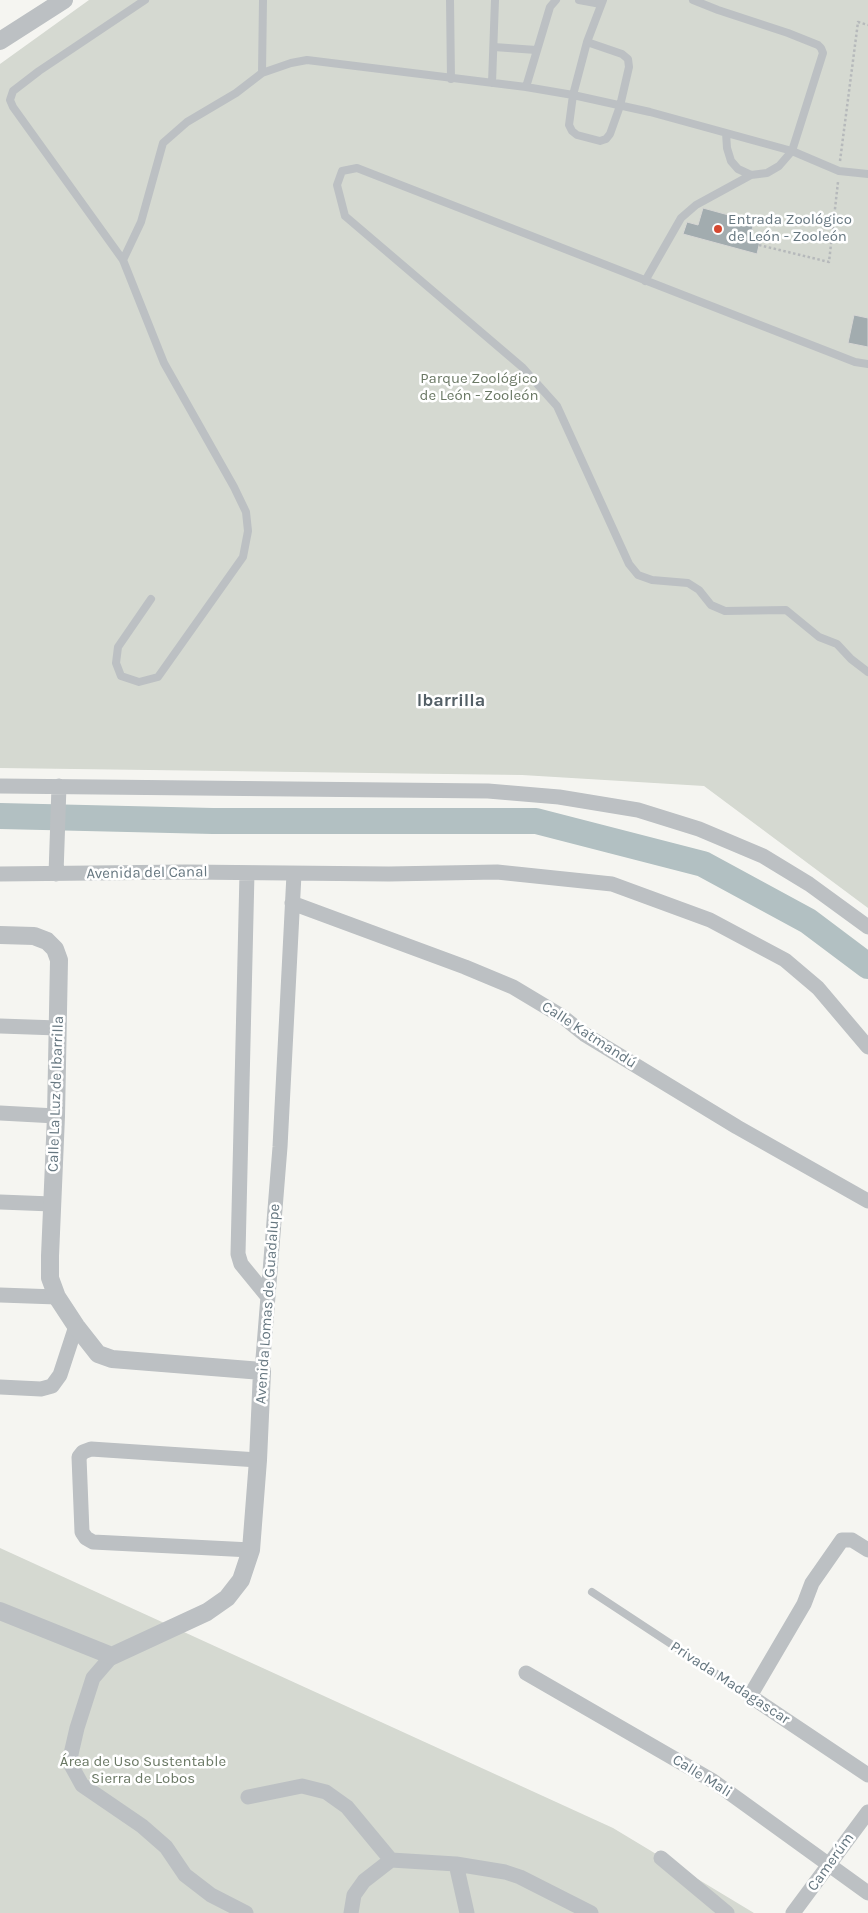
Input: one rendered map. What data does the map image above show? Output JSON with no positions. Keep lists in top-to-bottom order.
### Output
{
  "streets": {
    "street": [
      "Avenida del Canal",
      "Calle Katmandú",
      "Calle La Luz de Ibarrilla",
      "Avenida Lomas de Guadalupe",
      "Privada Madagascar",
      "Calle Mali",
      "Camerúm"
    ]
  },
  "crossings": [
    ["Avenida del Canal", "Avenida Lomas de Guadalupe"],
    ["Calle Katmandú", "Avenida Lomas de Guadalupe"],
    ["Calle La Luz de Ibarrilla", "Avenida Lomas de Guadalupe"],
    ["Calle Mali", "Camerúm"]
  ],
  "districts": ["Ibarrilla"],
  "parks": ["Parque Zoológico de León - Zooleón", "Área de Uso Sustentable Sierra de Lobos"],
  "places": ["Entrada Zoológico de León - Zooleón"]
}
